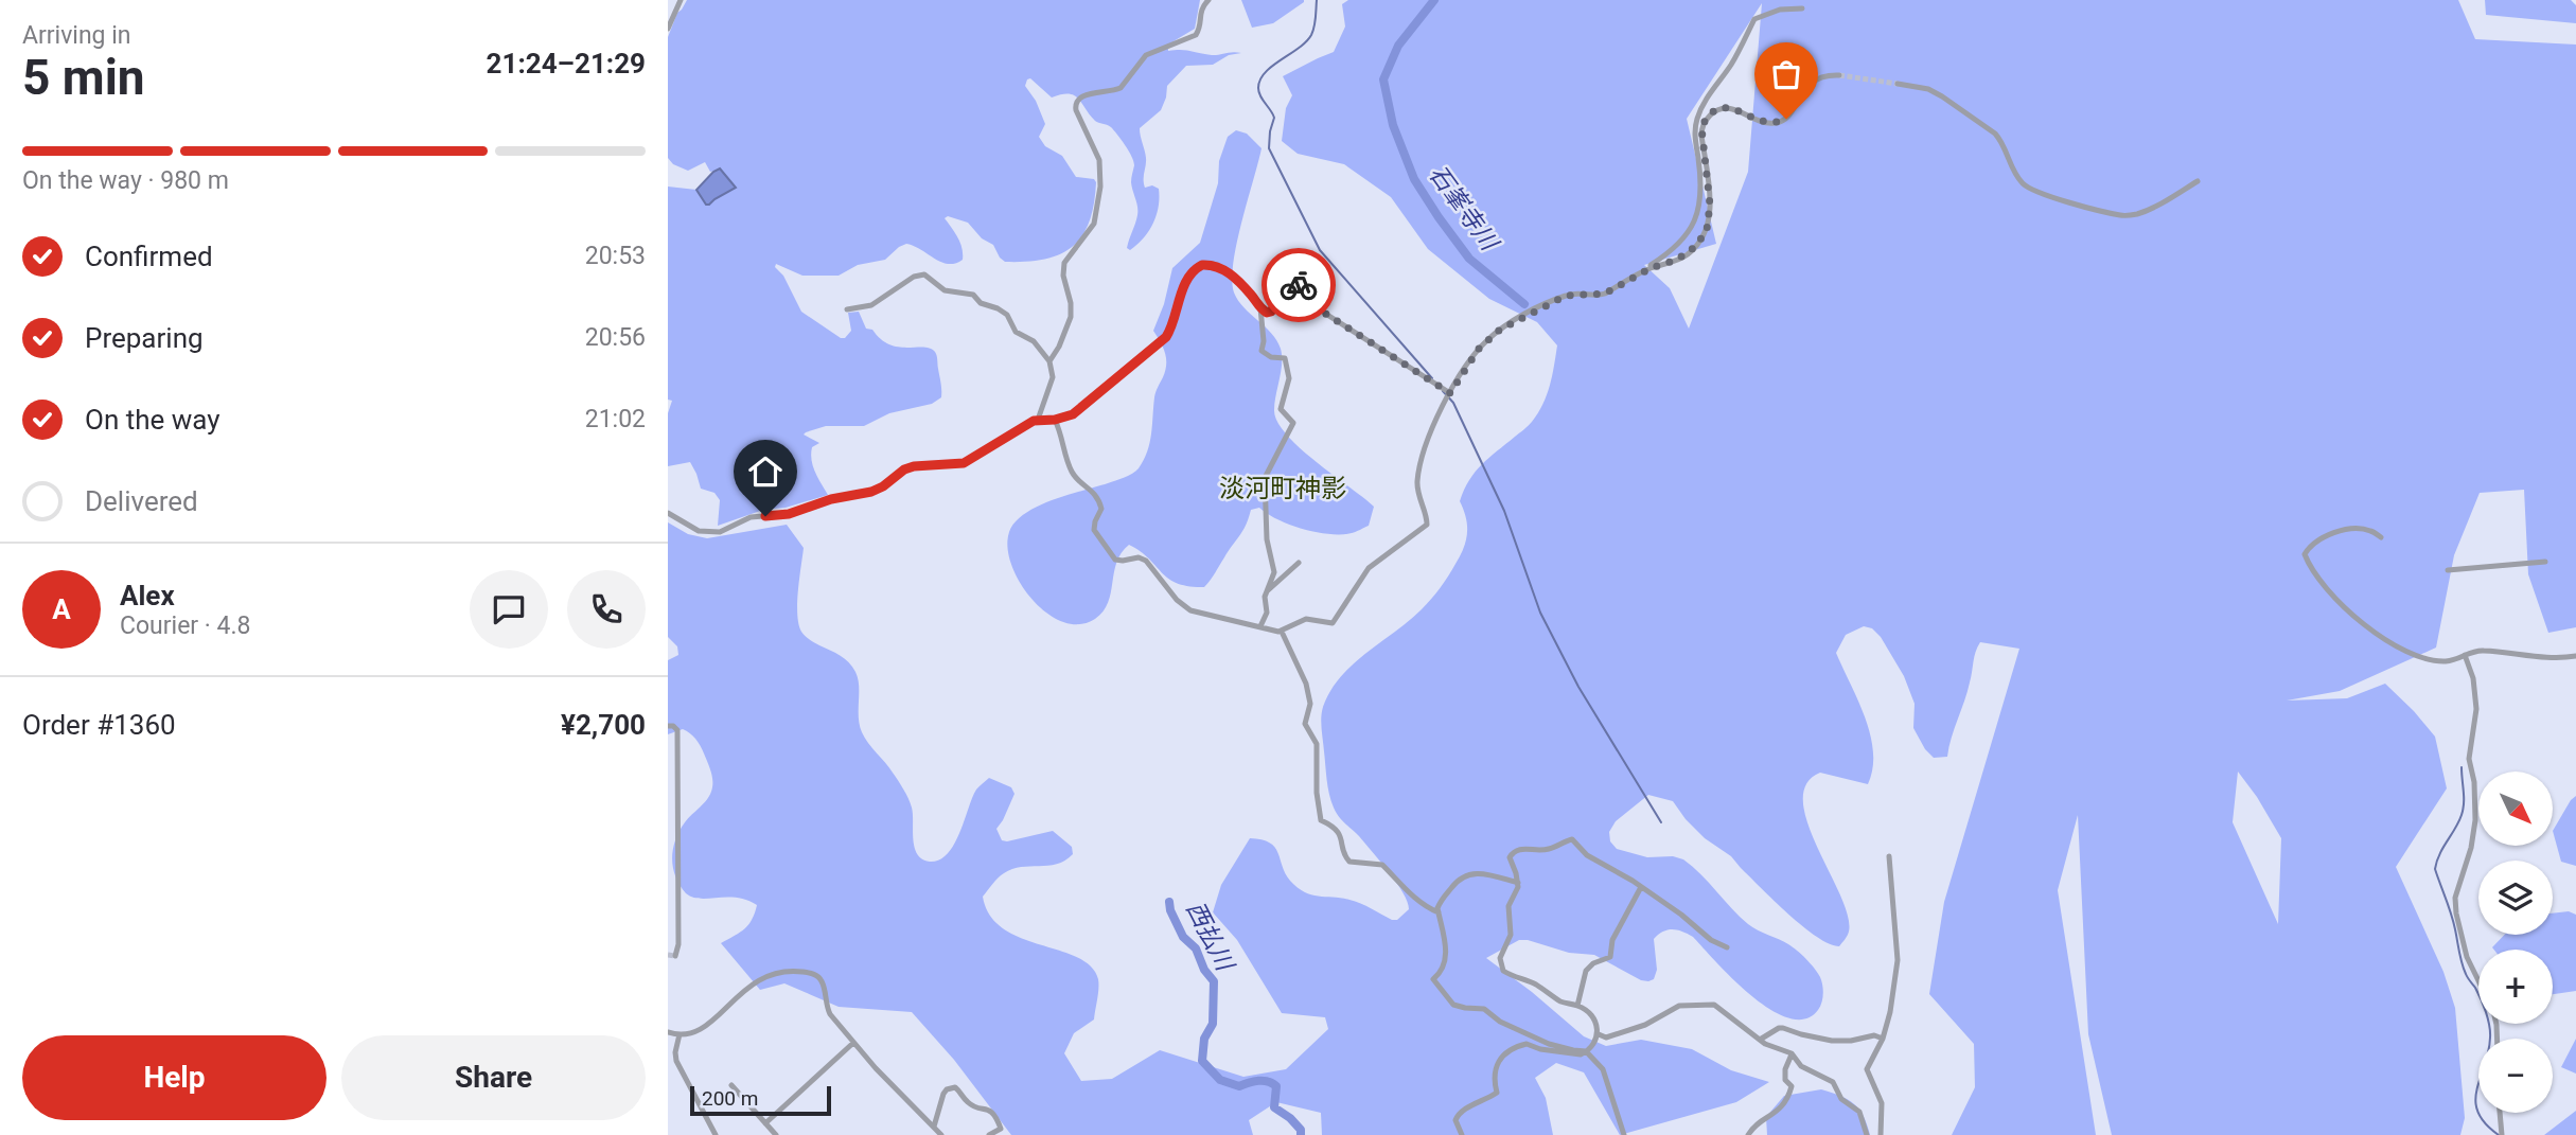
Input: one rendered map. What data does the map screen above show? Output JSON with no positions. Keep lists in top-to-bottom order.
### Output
{
  "districts": ["淡河町神影"],
  "water": ["石峯寺川", "西払川"],
  "scale_bar": "200 m",
  "north": "bottom right",
  "page": {
    "heading": ["5 min", "Arriving in", "21:24–21:29"],
    "panel": [
      "Alex",
      "Courier · 4.8",
      "Order #1360",
      "¥2,700"
    ],
    "bar": "On the way · 980 m",
    "list": [
      ["Confirmed", "20:53"],
      ["Preparing", "20:56"],
      ["On the way", "21:02"],
      "Delivered"
    ],
    "round": "A",
    "map_buttons": ["+", "−"],
    "buttons": ["Help", "Share"],
    "scale": "200 m"
  }
}
